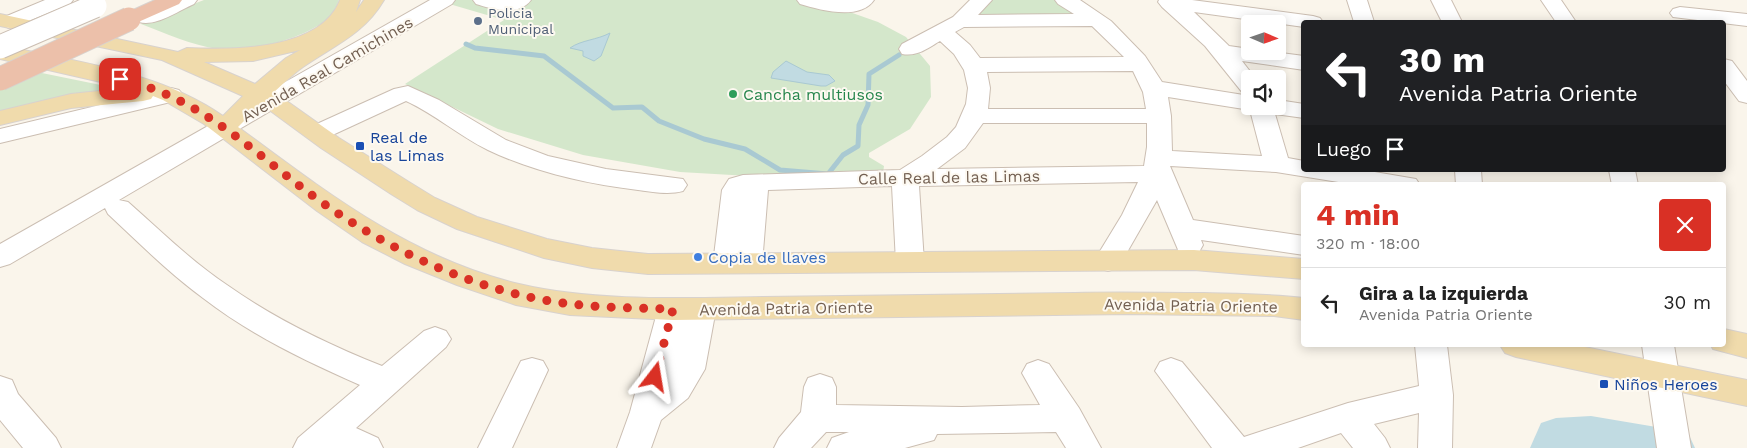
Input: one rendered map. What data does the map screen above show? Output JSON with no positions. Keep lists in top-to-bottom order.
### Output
{
  "streets": {
    "main road": ["Avenida Patria Oriente"],
    "street": ["Avenida Real Camichines", "Calle Real de las Limas"]
  },
  "crossings": [
    ["Avenida Real Camichines", "Avenida Patria Oriente"]
  ],
  "places": {
    "other": ["Policia Municipal", "Cancha multiusos", "Copia de llaves"],
    "transit": ["Real de las Limas", "Niños Heroes"]
  },
  "north": "right",
  "page": {
    "turn": ["30 m", "Avenida Patria Oriente"],
    "then": "Luego",
    "heading": ["4 min", "320 m · 18:00"],
    "list": [
      {
        "name": "Gira a la izquierda",
        "note": "Avenida Patria Oriente",
        "value": "30 m"
      }
    ]
  }
}
